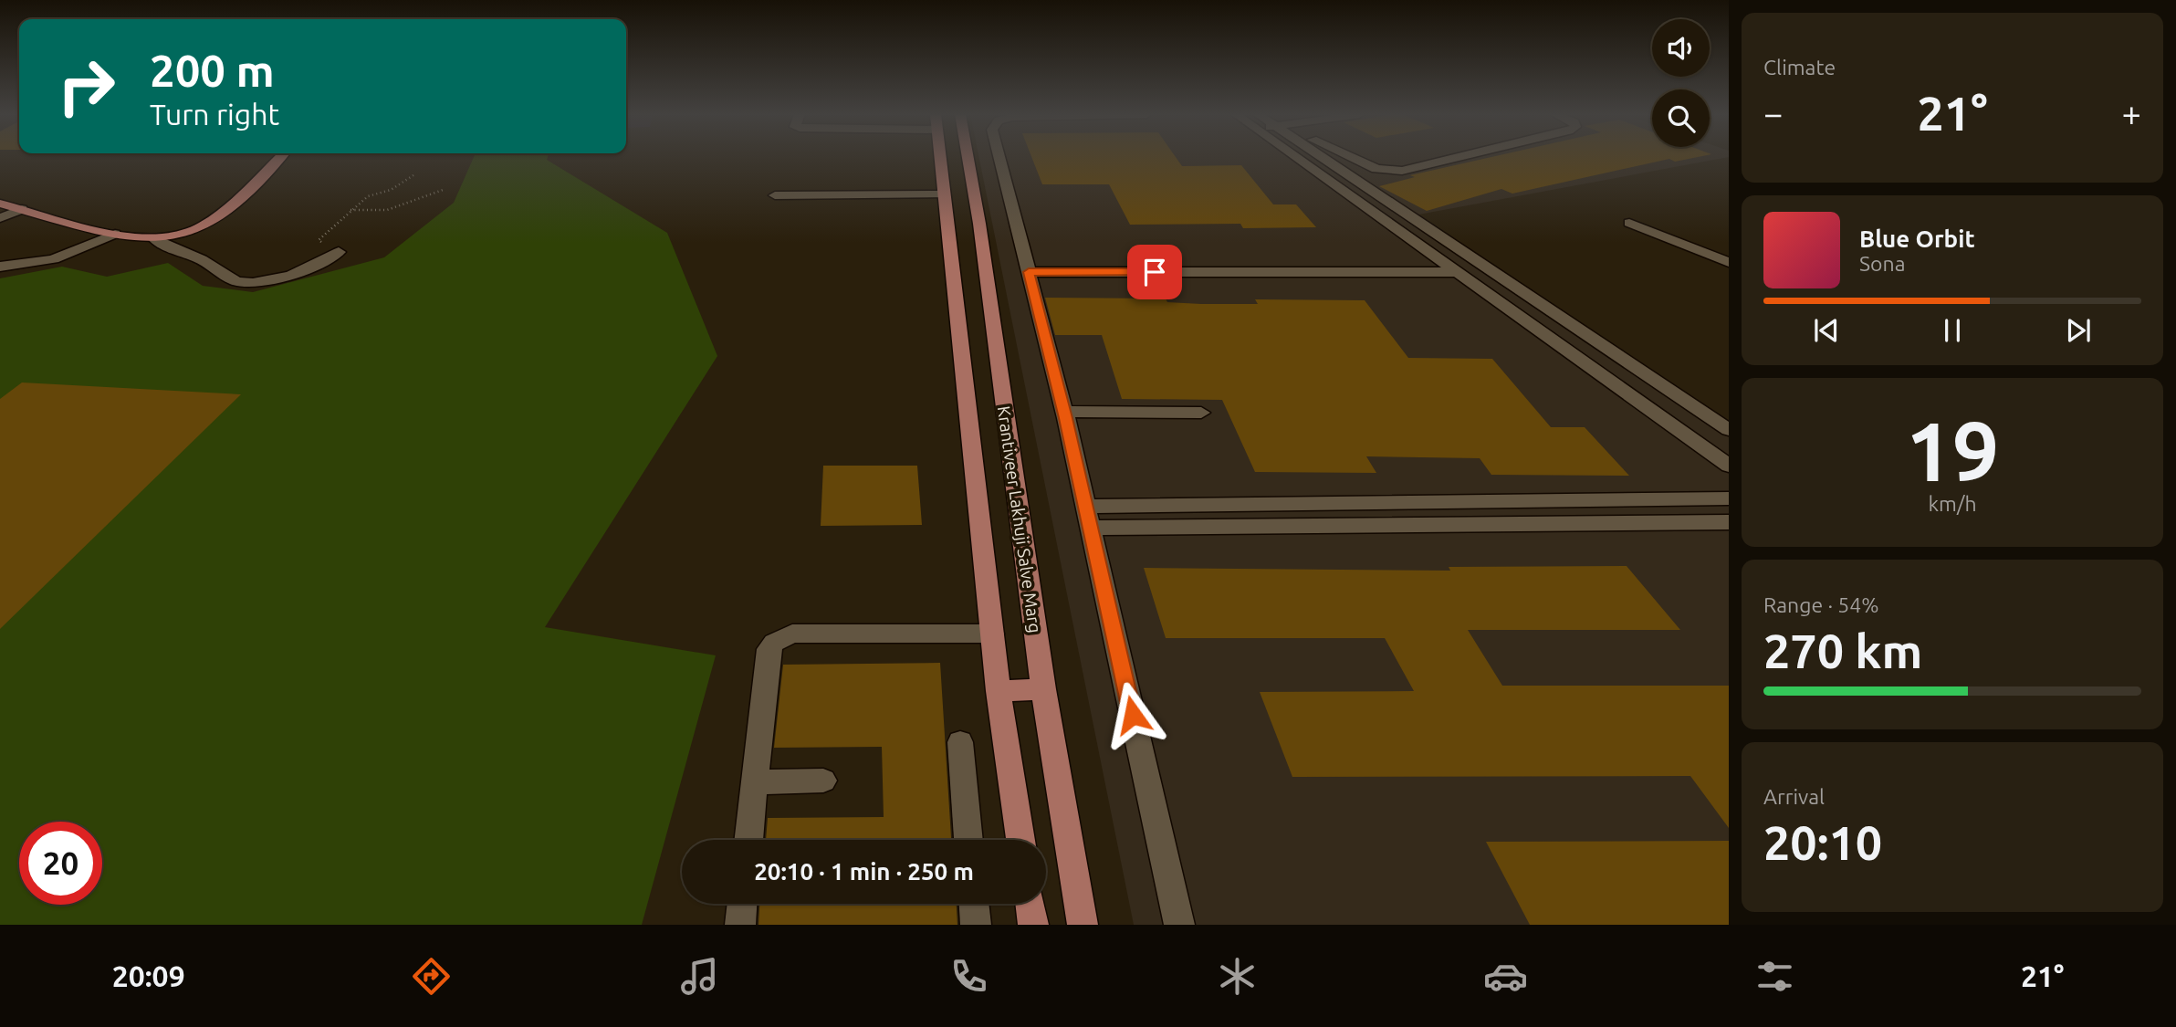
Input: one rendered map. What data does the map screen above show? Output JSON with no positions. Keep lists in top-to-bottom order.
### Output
{
  "streets": {
    "main road": ["Krantiveer Lakhuji Salve Marg"]
  },
  "page": {
    "tile": [
      "Climate",
      ["19", "km/h"],
      ["Range · 54%", "270 km"],
      ["Arrival", "20:10"]
    ],
    "turn": ["200 m", "Turn right"],
    "heat": ["−", "21°", "+"],
    "song": ["Blue Orbit", "Sona"],
    "limit": "20",
    "trip": "20:10 · 1 min · 250 m",
    "tabs": ["20:09", "21°"]
  }
}
